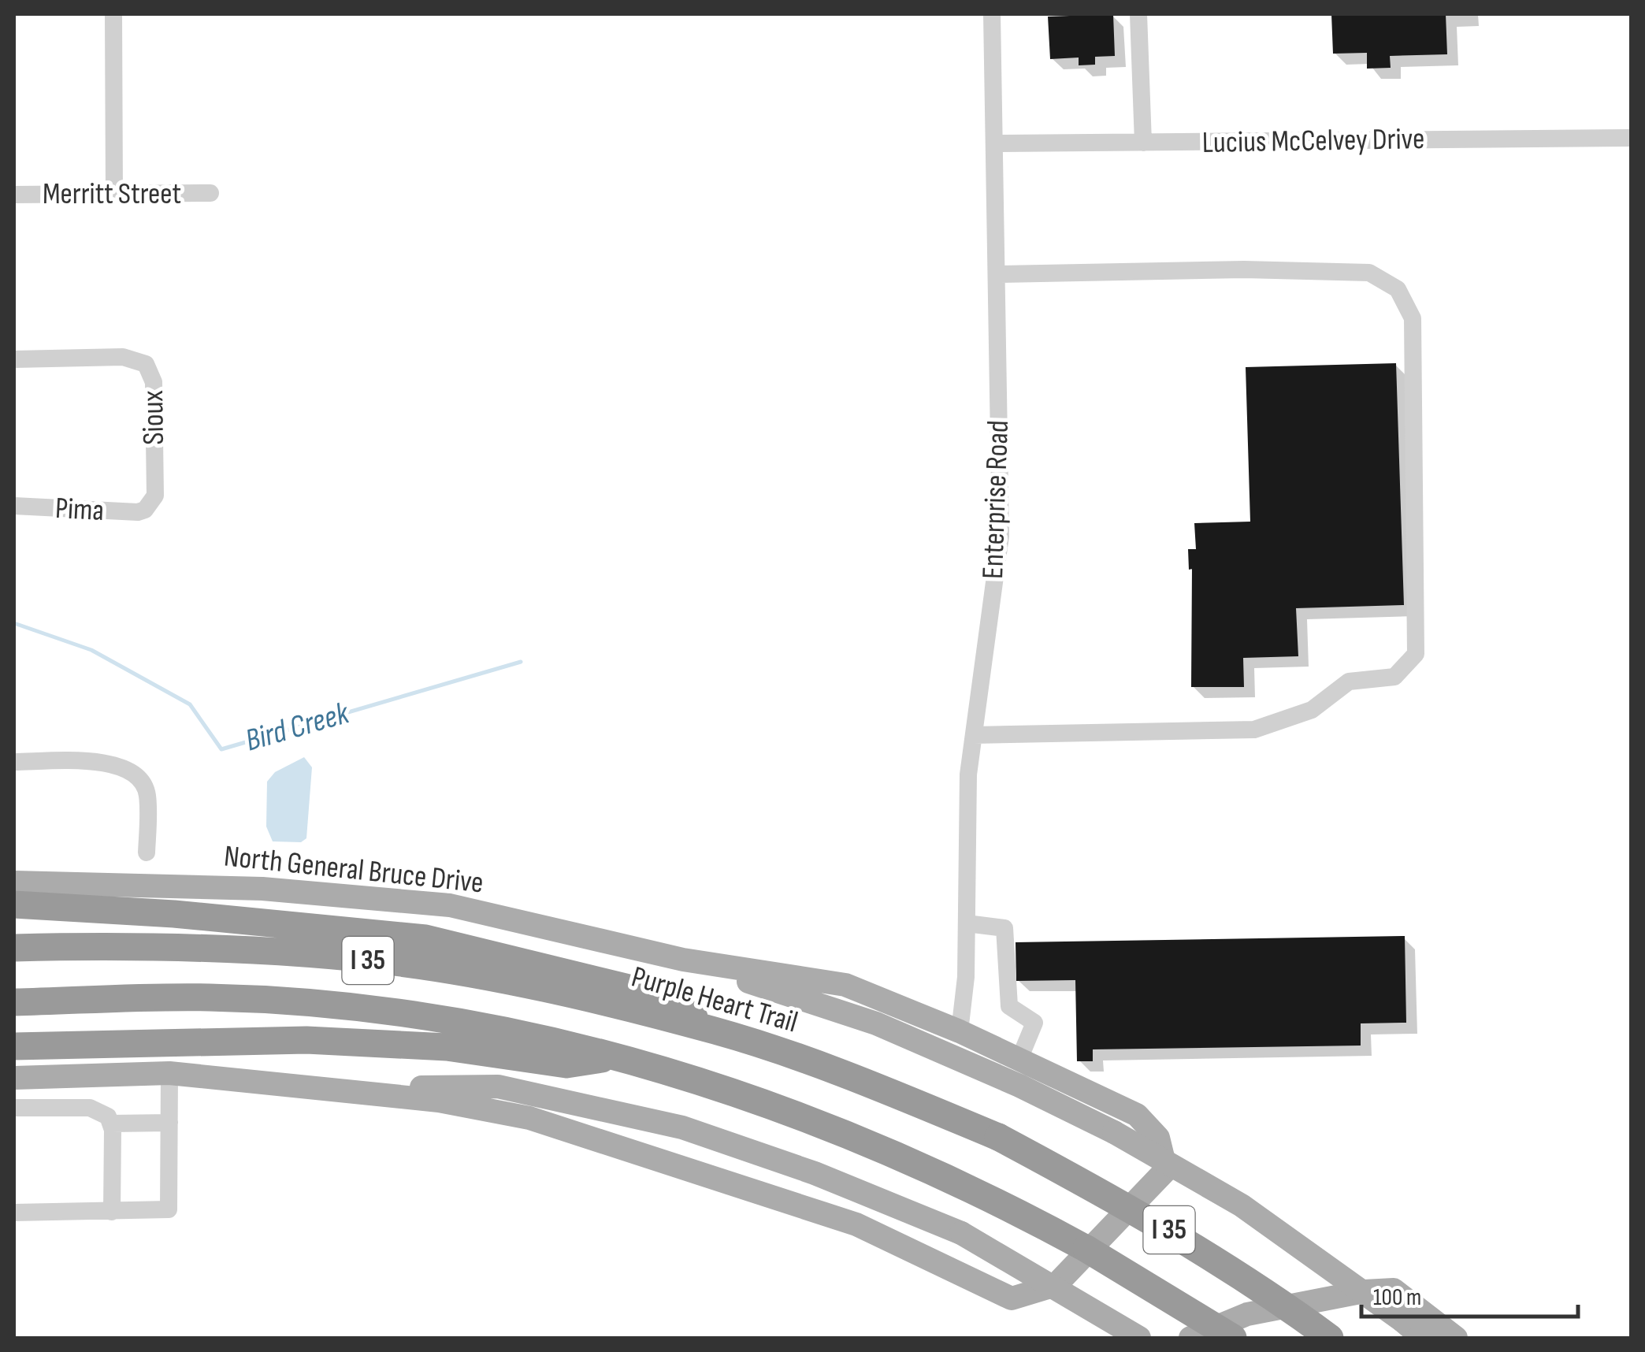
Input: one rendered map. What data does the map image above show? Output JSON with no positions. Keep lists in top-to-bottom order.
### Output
{
  "streets": {
    "highway": ["I 35", "Purple Heart Trail"],
    "main road": ["North General Bruce Drive"],
    "street": [
      "Lucius McCelvey Drive",
      "Merritt Street",
      "Sioux",
      "Enterprise Road",
      "Pima"
    ]
  },
  "crossings": [
    ["Lucius McCelvey Drive", "Enterprise Road"],
    ["Sioux", "Pima"]
  ],
  "water": ["Bird Creek"],
  "scale_bar": "100 m"
}
